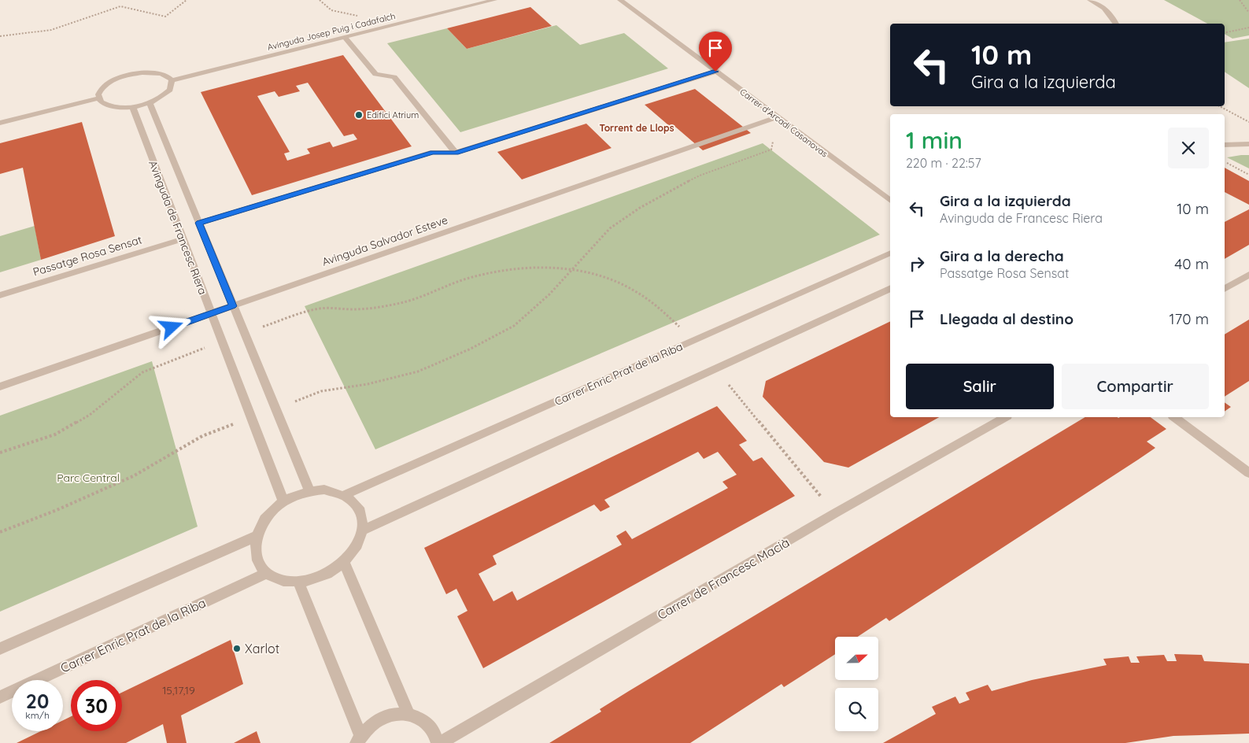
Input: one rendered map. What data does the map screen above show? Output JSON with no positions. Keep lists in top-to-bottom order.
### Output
{
  "streets": {
    "street": [
      "Avinguda Josep Puig i Cadafalch",
      "Carrer d'Arcadi Casanovas",
      "Avinguda de Francesc Riera",
      "Avinguda Salvador Esteve",
      "Passatge Rosa Sensat",
      "Carrer Enric Prat de la Riba",
      "Carrer de Francesc Macià"
    ]
  },
  "crossings": [
    ["Carrer d'Arcadi Casanovas", "Avinguda Salvador Esteve"],
    ["Avinguda de Francesc Riera", "Avinguda Salvador Esteve"],
    ["Avinguda de Francesc Riera", "Passatge Rosa Sensat"],
    ["Avinguda de Francesc Riera", "Carrer Enric Prat de la Riba"]
  ],
  "districts": ["Torrent de Llops"],
  "parks": ["Parc Central"],
  "places": ["Edifici Atrium", "Xarlot"],
  "house_numbers": ["15,17,19"],
  "north": "right",
  "page": {
    "turn": ["10 m", "Gira a la izquierda"],
    "heading": ["1 min", "220 m · 22:57"],
    "list": [
      {
        "name": "Gira a la izquierda",
        "note": "Avinguda de Francesc Riera",
        "value": "10 m"
      },
      {
        "name": "Gira a la derecha",
        "note": "Passatge Rosa Sensat",
        "value": "40 m"
      },
      {
        "name": "Llegada al destino",
        "value": "170 m"
      }
    ],
    "buttons": ["Salir", "Compartir"],
    "speed": "20 km/h",
    "limit": "30"
  }
}
